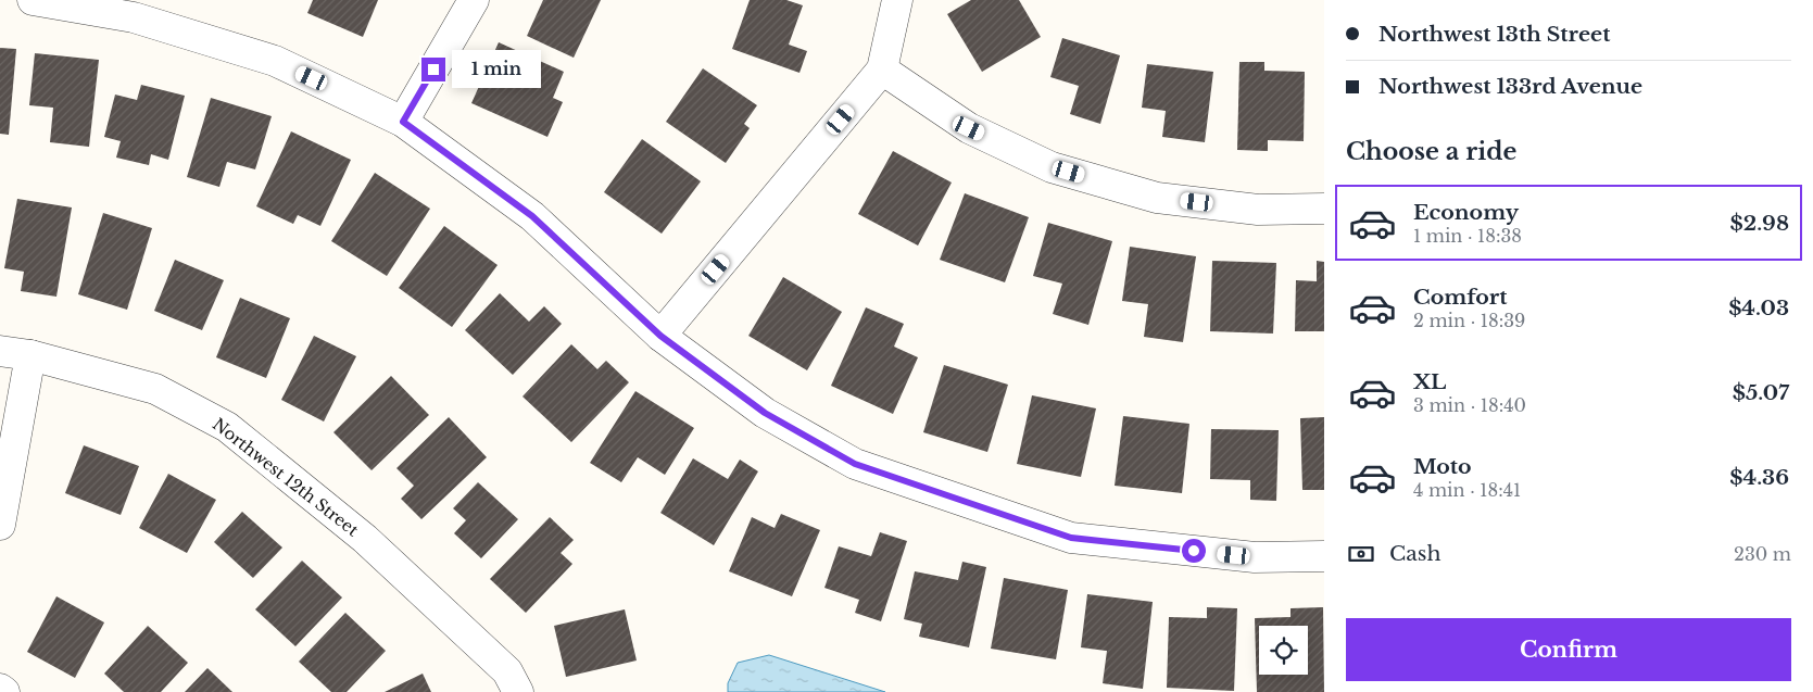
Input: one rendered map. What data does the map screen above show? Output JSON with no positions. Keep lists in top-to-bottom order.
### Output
{
  "streets": {
    "street": ["Northwest 12th Street"]
  },
  "page": {
    "banner": ["Northwest 13th Street", "Northwest 133rd Avenue"],
    "bubble": "1 min",
    "heading": "Choose a ride",
    "list": [
      {
        "name": "Economy",
        "note": "1 min · 18:38",
        "value": "$2.98"
      },
      {
        "name": "Comfort",
        "note": "2 min · 18:39",
        "value": "$4.03"
      },
      {
        "name": "XL",
        "note": "3 min · 18:40",
        "value": "$5.07"
      },
      {
        "name": "Moto",
        "note": "4 min · 18:41",
        "value": "$4.36"
      }
    ],
    "pay": ["Cash", "230 m"],
    "buttons": "Confirm"
  }
}
